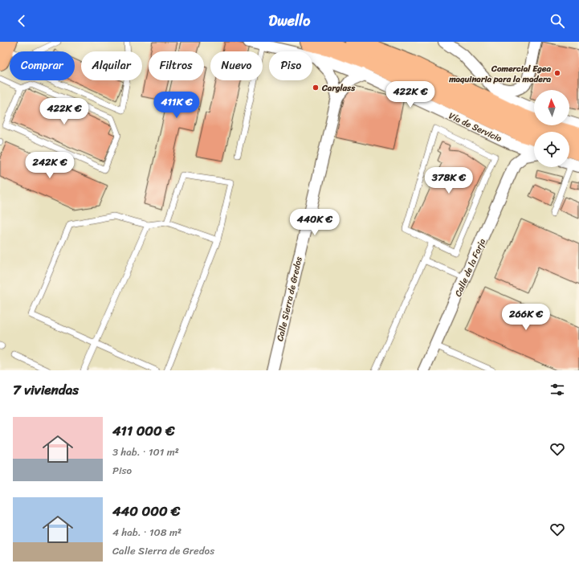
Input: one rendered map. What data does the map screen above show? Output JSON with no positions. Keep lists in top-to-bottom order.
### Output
{
  "streets": {
    "street": ["Vía de Servicio", "Calle de la Forja", "Calle Sierra de Gredos"]
  },
  "crossings": [
    ["Vía de Servicio", "Calle Sierra de Gredos"]
  ],
  "places": ["Comercial Egea maquinaria para la madera", "Carglass"],
  "north": "top",
  "page": {
    "header": "Dwello",
    "chip": [
      "Comprar",
      "Alquilar",
      "Filtros",
      "Nuevo",
      "Piso"
    ],
    "price": [
      "422K €",
      "411K €",
      "422K €",
      "242K €",
      "378K €",
      "440K €",
      "266K €"
    ],
    "heading": "7 viviendas",
    "list": [
      {
        "name": "411 000 €",
        "note": "3 hab. · 101 m² · Piso"
      },
      {
        "name": "440 000 €",
        "note": "4 hab. · 108 m² · Calle Sierra de Gredos"
      }
    ]
  }
}
